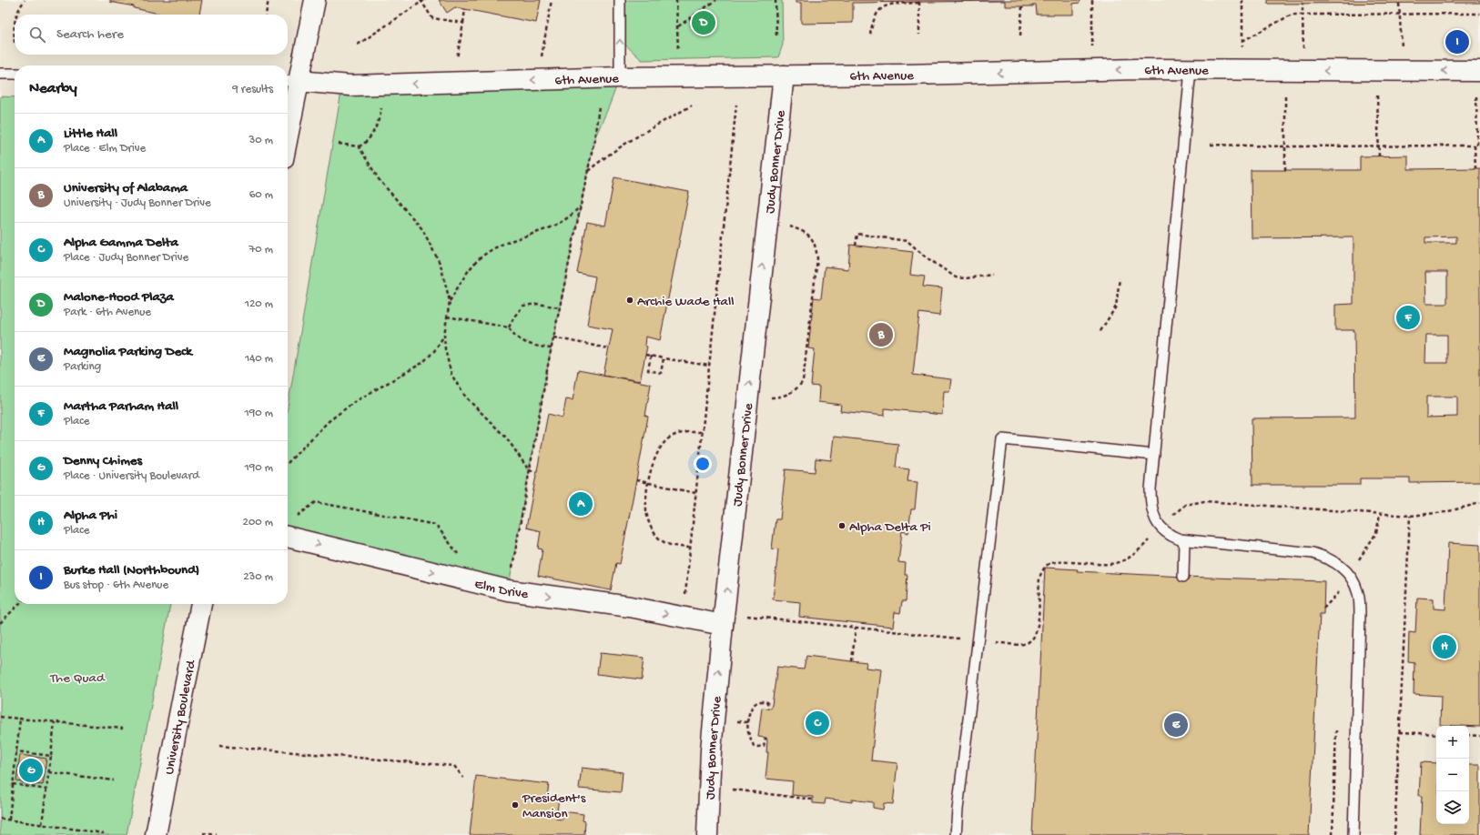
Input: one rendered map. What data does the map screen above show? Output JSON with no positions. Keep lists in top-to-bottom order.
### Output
{
  "streets": {
    "street": [
      "6th Avenue",
      "Judy Bonner Drive",
      "Elm Drive",
      "University Boulevard"
    ]
  },
  "crossings": [
    ["6th Avenue", "Judy Bonner Drive"],
    ["Judy Bonner Drive", "Elm Drive"]
  ],
  "one_way": ["6th Avenue", "Judy Bonner Drive", "Elm Drive"],
  "parks": ["The Quad"],
  "places": ["Archie Wade Hall", "Alpha Delta Pi", "President's Mansion"],
  "page": {
    "pins": [
      "D",
      "I",
      "F",
      "B",
      "A",
      "H",
      "C",
      "E",
      "G"
    ],
    "search": "Search here",
    "heading": ["Nearby", "9 results"],
    "list": [
      {
        "mark": "A",
        "name": "Little Hall",
        "note": "Place · Elm Drive",
        "value": "30 m"
      },
      {
        "mark": "B",
        "name": "University of Alabama",
        "note": "University · Judy Bonner Drive",
        "value": "60 m"
      },
      {
        "mark": "C",
        "name": "Alpha Gamma Delta",
        "note": "Place · Judy Bonner Drive",
        "value": "70 m"
      },
      {
        "mark": "D",
        "name": "Malone-Hood Plaza",
        "note": "Park · 6th Avenue",
        "value": "120 m"
      },
      {
        "mark": "E",
        "name": "Magnolia Parking Deck",
        "note": "Parking",
        "value": "140 m"
      },
      {
        "mark": "F",
        "name": "Martha Parham Hall",
        "note": "Place",
        "value": "190 m"
      },
      {
        "mark": "G",
        "name": "Denny Chimes",
        "note": "Place · University Boulevard",
        "value": "190 m"
      },
      {
        "mark": "H",
        "name": "Alpha Phi",
        "note": "Place",
        "value": "200 m"
      },
      {
        "mark": "I",
        "name": "Burke Hall (Northbound)",
        "note": "Bus stop · 6th Avenue",
        "value": "230 m"
      }
    ],
    "map_buttons": ["+", "−"]
  }
}
